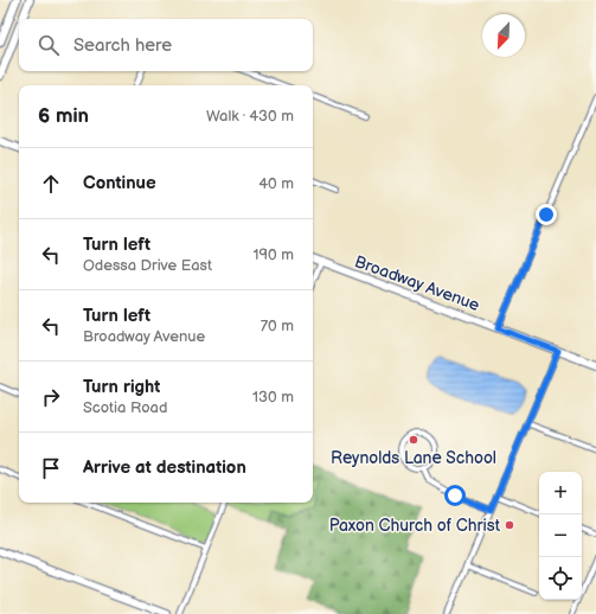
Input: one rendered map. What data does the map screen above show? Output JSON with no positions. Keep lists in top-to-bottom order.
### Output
{
  "streets": {
    "street": ["Broadway Avenue"]
  },
  "places": ["Reynolds Lane School", "Paxon Church of Christ"],
  "north": "bottom left",
  "page": {
    "search": "Search here",
    "heading": ["6 min", "Walk · 430 m"],
    "list": [
      ["Continue", "40 m"],
      ["Turn left", "Odessa Drive East", "190 m"],
      ["Turn left", "Broadway Avenue", "70 m"],
      ["Turn right", "Scotia Road", "130 m"],
      "Arrive at destination"
    ],
    "map_buttons": ["+", "−"]
  }
}
